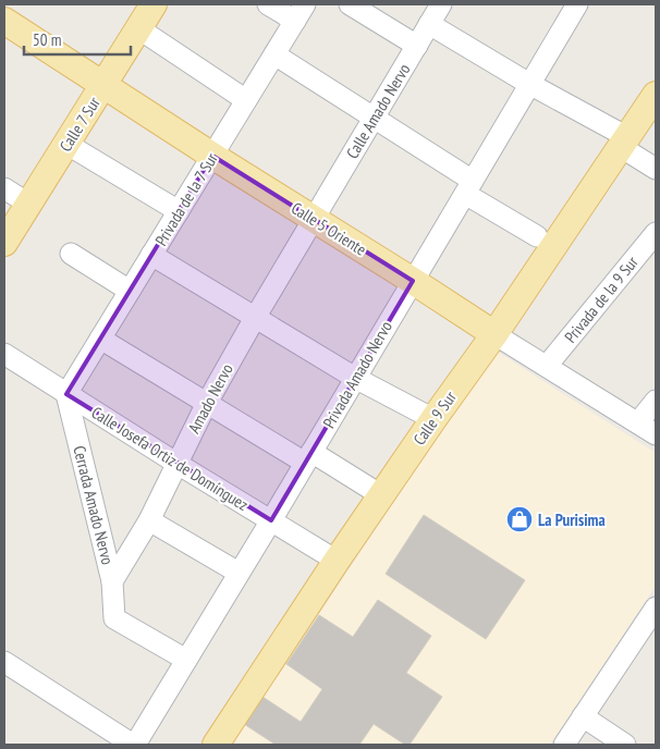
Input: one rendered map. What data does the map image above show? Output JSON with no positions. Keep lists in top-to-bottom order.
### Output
{
  "streets": {
    "main road": ["Calle 7 Sur", "Calle 5 Oriente", "Calle 9 Sur"],
    "street": [
      "Calle Amado Nervo",
      "Privada de la 7 Sur",
      "Privada de la 9 Sur",
      "Privada Amado Nervo",
      "Amado Nervo",
      "Calle Josefa Ortiz de Domínguez",
      "Cerrada Amado Nervo"
    ]
  },
  "crossings": [
    ["Calle Amado Nervo", "Calle 5 Oriente"],
    ["Calle Amado Nervo", "Amado Nervo"],
    ["Calle 7 Sur", "Calle 5 Oriente"],
    ["Privada de la 7 Sur", "Calle 5 Oriente"],
    ["Privada de la 7 Sur", "Calle Josefa Ortiz de Domínguez"],
    ["Privada de la 7 Sur", "Cerrada Amado Nervo"],
    ["Calle 5 Oriente", "Privada de la 9 Sur"],
    ["Calle 5 Oriente", "Privada Amado Nervo"],
    ["Calle 5 Oriente", "Amado Nervo"],
    ["Calle 5 Oriente", "Calle 9 Sur"],
    ["Privada Amado Nervo", "Calle Josefa Ortiz de Domínguez"],
    ["Privada Amado Nervo", "Cerrada Amado Nervo"],
    ["Amado Nervo", "Calle Josefa Ortiz de Domínguez"],
    ["Amado Nervo", "Cerrada Amado Nervo"],
    ["Calle 9 Sur", "Calle Josefa Ortiz de Domínguez"],
    ["Calle Josefa Ortiz de Domínguez", "Cerrada Amado Nervo"]
  ],
  "places": {
    "shop": ["La Purisima"]
  },
  "scale_bar": "50 m"
}
